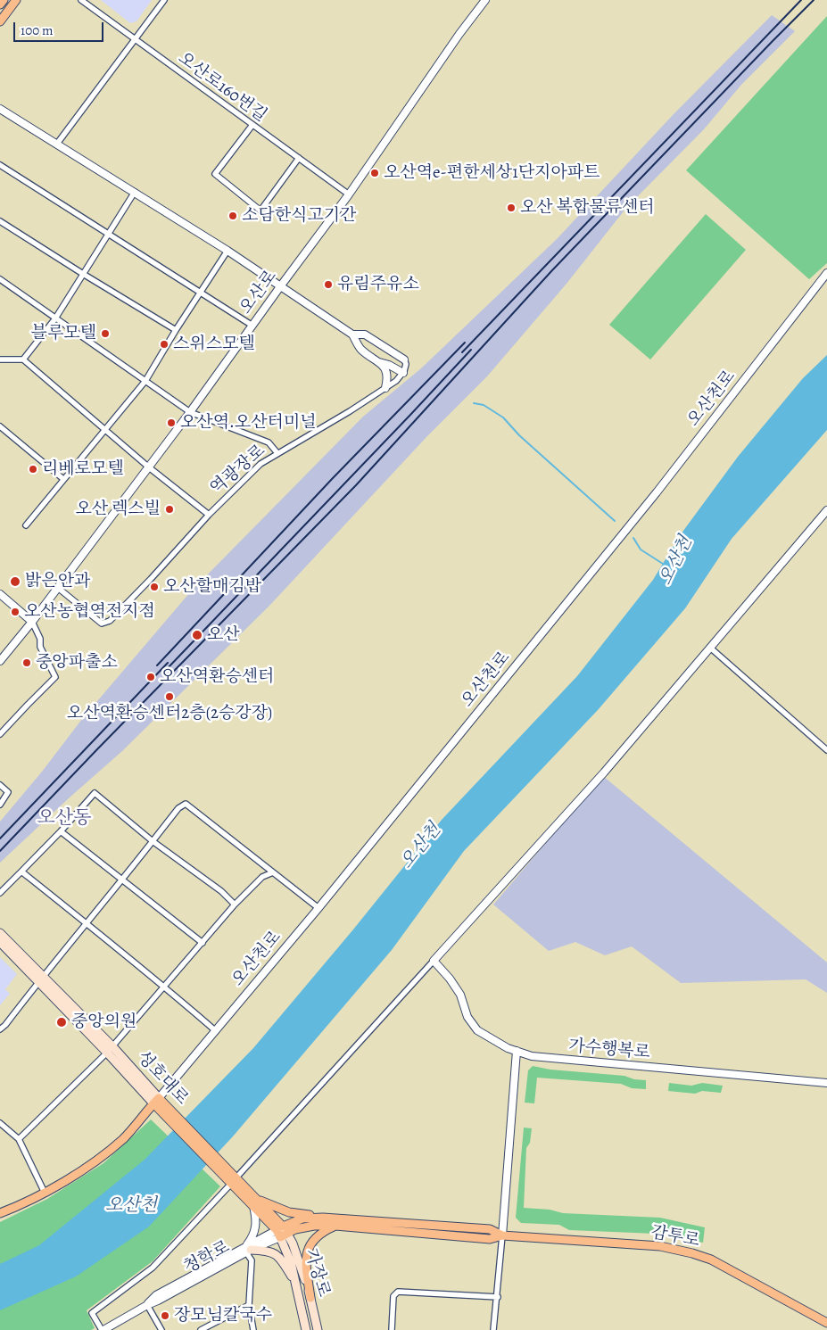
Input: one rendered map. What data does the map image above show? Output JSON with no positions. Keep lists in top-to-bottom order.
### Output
{
  "streets": {
    "main road": [
      "오산천로",
      "성호대로",
      "감투로",
      "가장로"
    ],
    "street": [
      "오산로160번길",
      "오산로",
      "역광장로",
      "가수행복로",
      "청학로"
    ]
  },
  "crossings": [
    ["오산로160번길", "오산로"],
    ["오산로", "역광장로"],
    ["오산천로", "성호대로"],
    ["성호대로", "감투로"],
    ["성호대로", "청학로"],
    ["성호대로", "가장로"],
    ["감투로", "청학로"],
    ["감투로", "가장로"],
    ["청학로", "가장로"]
  ],
  "districts": ["오산동"],
  "water": ["오산천"],
  "places": [
    "오산역e-편한세상1단지아파트",
    "오산 복합물류센터",
    "소담한식고기간",
    "유림주유소",
    "블루모텔",
    "스위스모텔",
    "오산역.오산터미널",
    "리베로모텔",
    "오산 렉스빌",
    "밝은안과",
    "오산할매김밥",
    "오산농협역전지점",
    "오산",
    "중앙파출소",
    "오산역환승센터",
    "오산역환승센터2층(2승강장)",
    "중앙의원",
    "장모님칼국수"
  ],
  "scale_bar": "100 m"
}
